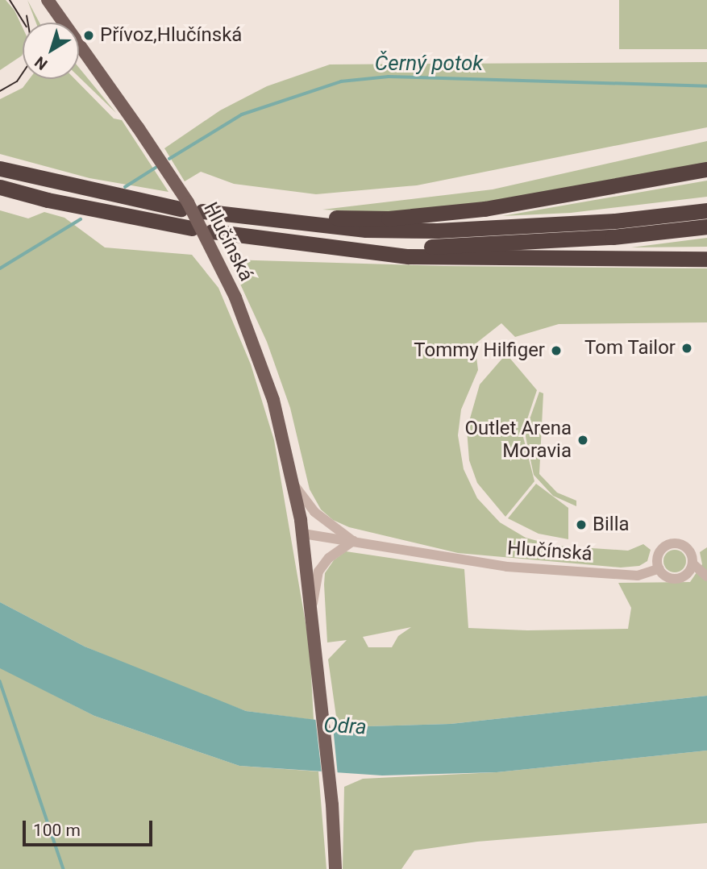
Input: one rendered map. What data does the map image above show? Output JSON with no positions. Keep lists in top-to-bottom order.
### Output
{
  "streets": {
    "main road": ["Hlučínská"]
  },
  "water": ["Černý potok", "Odra"],
  "places": [
    "Přívoz,Hlučínská",
    "Tom Tailor",
    "Tommy Hilfiger",
    "Outlet Arena Moravia",
    "Billa"
  ],
  "scale_bar": "100 m",
  "north": "bottom left"
}
